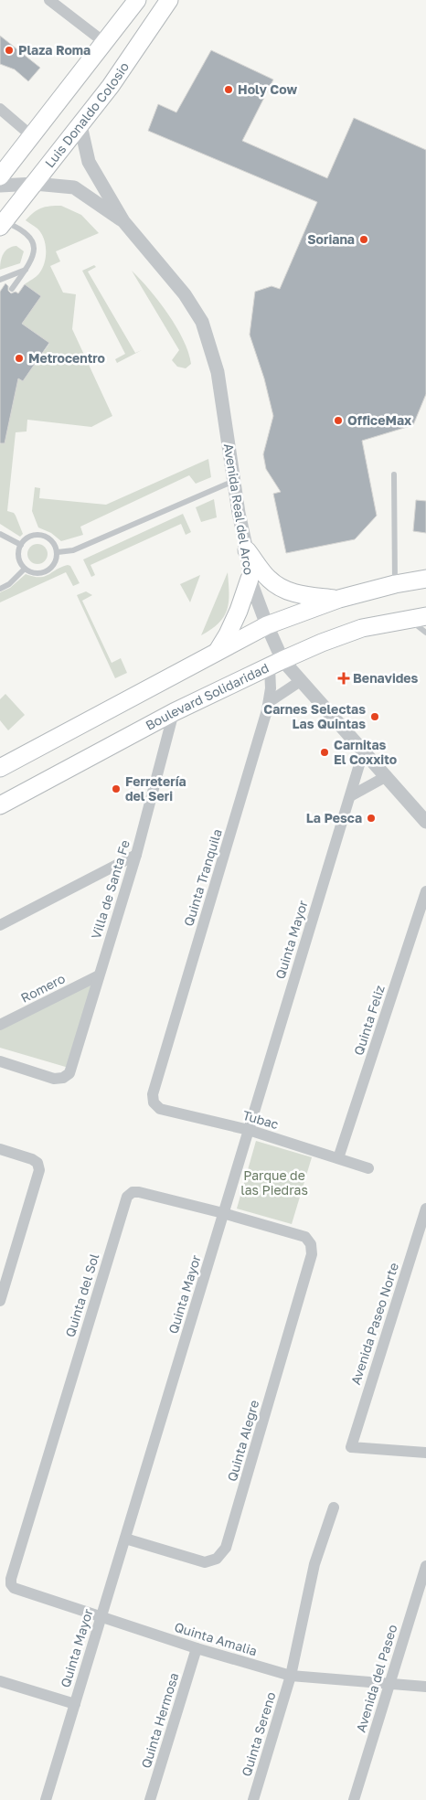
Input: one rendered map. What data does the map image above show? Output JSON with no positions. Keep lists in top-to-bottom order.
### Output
{
  "streets": {
    "main road": ["Luis Donaldo Colosio", "Boulevard Solidaridad"],
    "street": [
      "Avenida Real del Arco",
      "Quinta Tranquila",
      "Villa de Santa Fe",
      "Quinta Mayor",
      "Romero",
      "Quinta Feliz",
      "Tubac",
      "Quinta del Sol",
      "Avenida Paseo Norte",
      "Quinta Alegre",
      "Quinta Amalia",
      "Avenida del Paseo",
      "Quinta Hermosa",
      "Quinta Sereno"
    ]
  },
  "crossings": [
    ["Luis Donaldo Colosio", "Avenida Real del Arco"],
    ["Avenida Real del Arco", "Boulevard Solidaridad"],
    ["Avenida Real del Arco", "Quinta Tranquila"],
    ["Avenida Real del Arco", "Quinta Mayor"],
    ["Boulevard Solidaridad", "Quinta Tranquila"],
    ["Boulevard Solidaridad", "Villa de Santa Fe"],
    ["Quinta Tranquila", "Tubac"],
    ["Villa de Santa Fe", "Romero"],
    ["Quinta Mayor", "Tubac"],
    ["Quinta Mayor", "Quinta del Sol"],
    ["Quinta Mayor", "Quinta Alegre"],
    ["Quinta Mayor", "Quinta Amalia"],
    ["Quinta Feliz", "Tubac"],
    ["Quinta del Sol", "Quinta Alegre"],
    ["Quinta del Sol", "Quinta Amalia"],
    ["Quinta Amalia", "Avenida del Paseo"],
    ["Quinta Amalia", "Quinta Hermosa"],
    ["Quinta Amalia", "Quinta Sereno"]
  ],
  "parks": ["Parque de las Piedras"],
  "places": {
    "other": [
      "Plaza Roma",
      "Holy Cow",
      "Soriana",
      "Metrocentro",
      "OfficeMax",
      "Carnes Selectas Las Quintas",
      "Carnitas El Coxxito",
      "Ferretería del Seri",
      "La Pesca"
    ],
    "health": ["Benavides"]
  }
}
